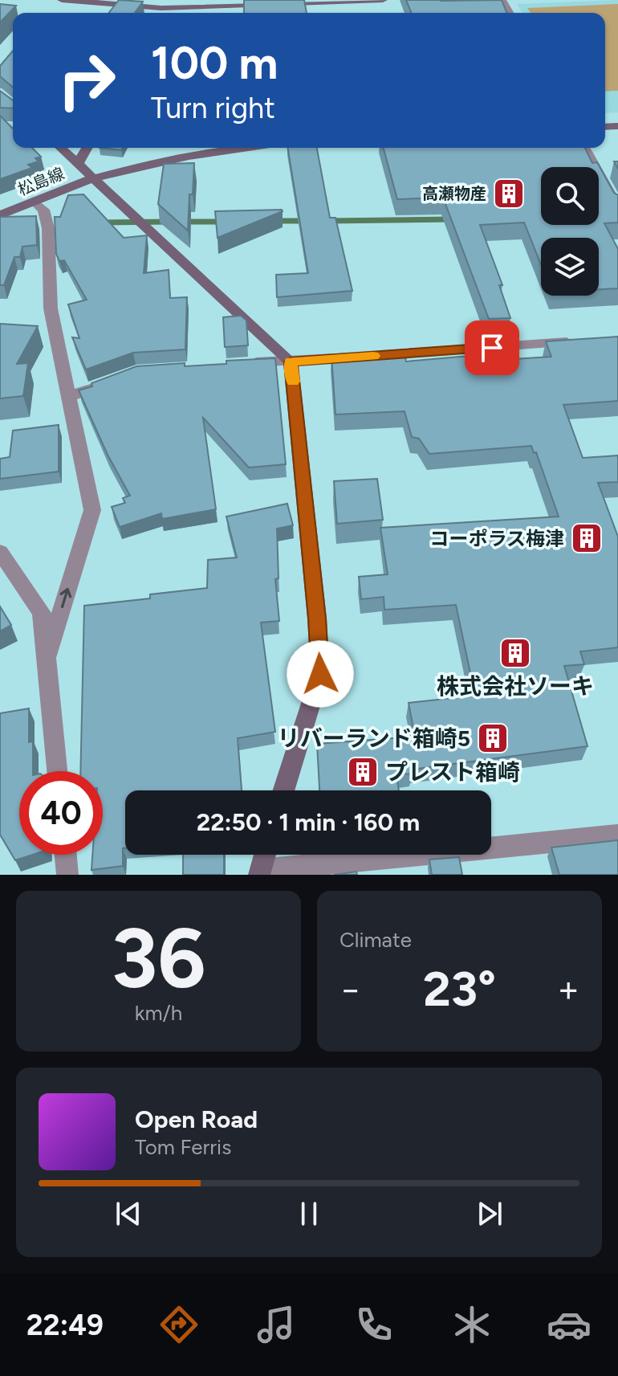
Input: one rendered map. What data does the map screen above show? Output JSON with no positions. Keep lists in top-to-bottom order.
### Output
{
  "streets": {
    "street": ["松島線"]
  },
  "places": {
    "building": [
      "高瀬物産",
      "コーポラス梅津",
      "株式会社ソーキ",
      "リバーランド箱崎5",
      "プレスト箱崎"
    ]
  },
  "page": {
    "turn": ["100 m", "Turn right"],
    "limit": "40",
    "trip": "22:50 · 1 min · 160 m",
    "tile": [
      ["36", "km/h"],
      "Climate"
    ],
    "heat": ["−", "23°", "+"],
    "song": ["Open Road", "Tom Ferris"],
    "tabs": "22:49"
  }
}
